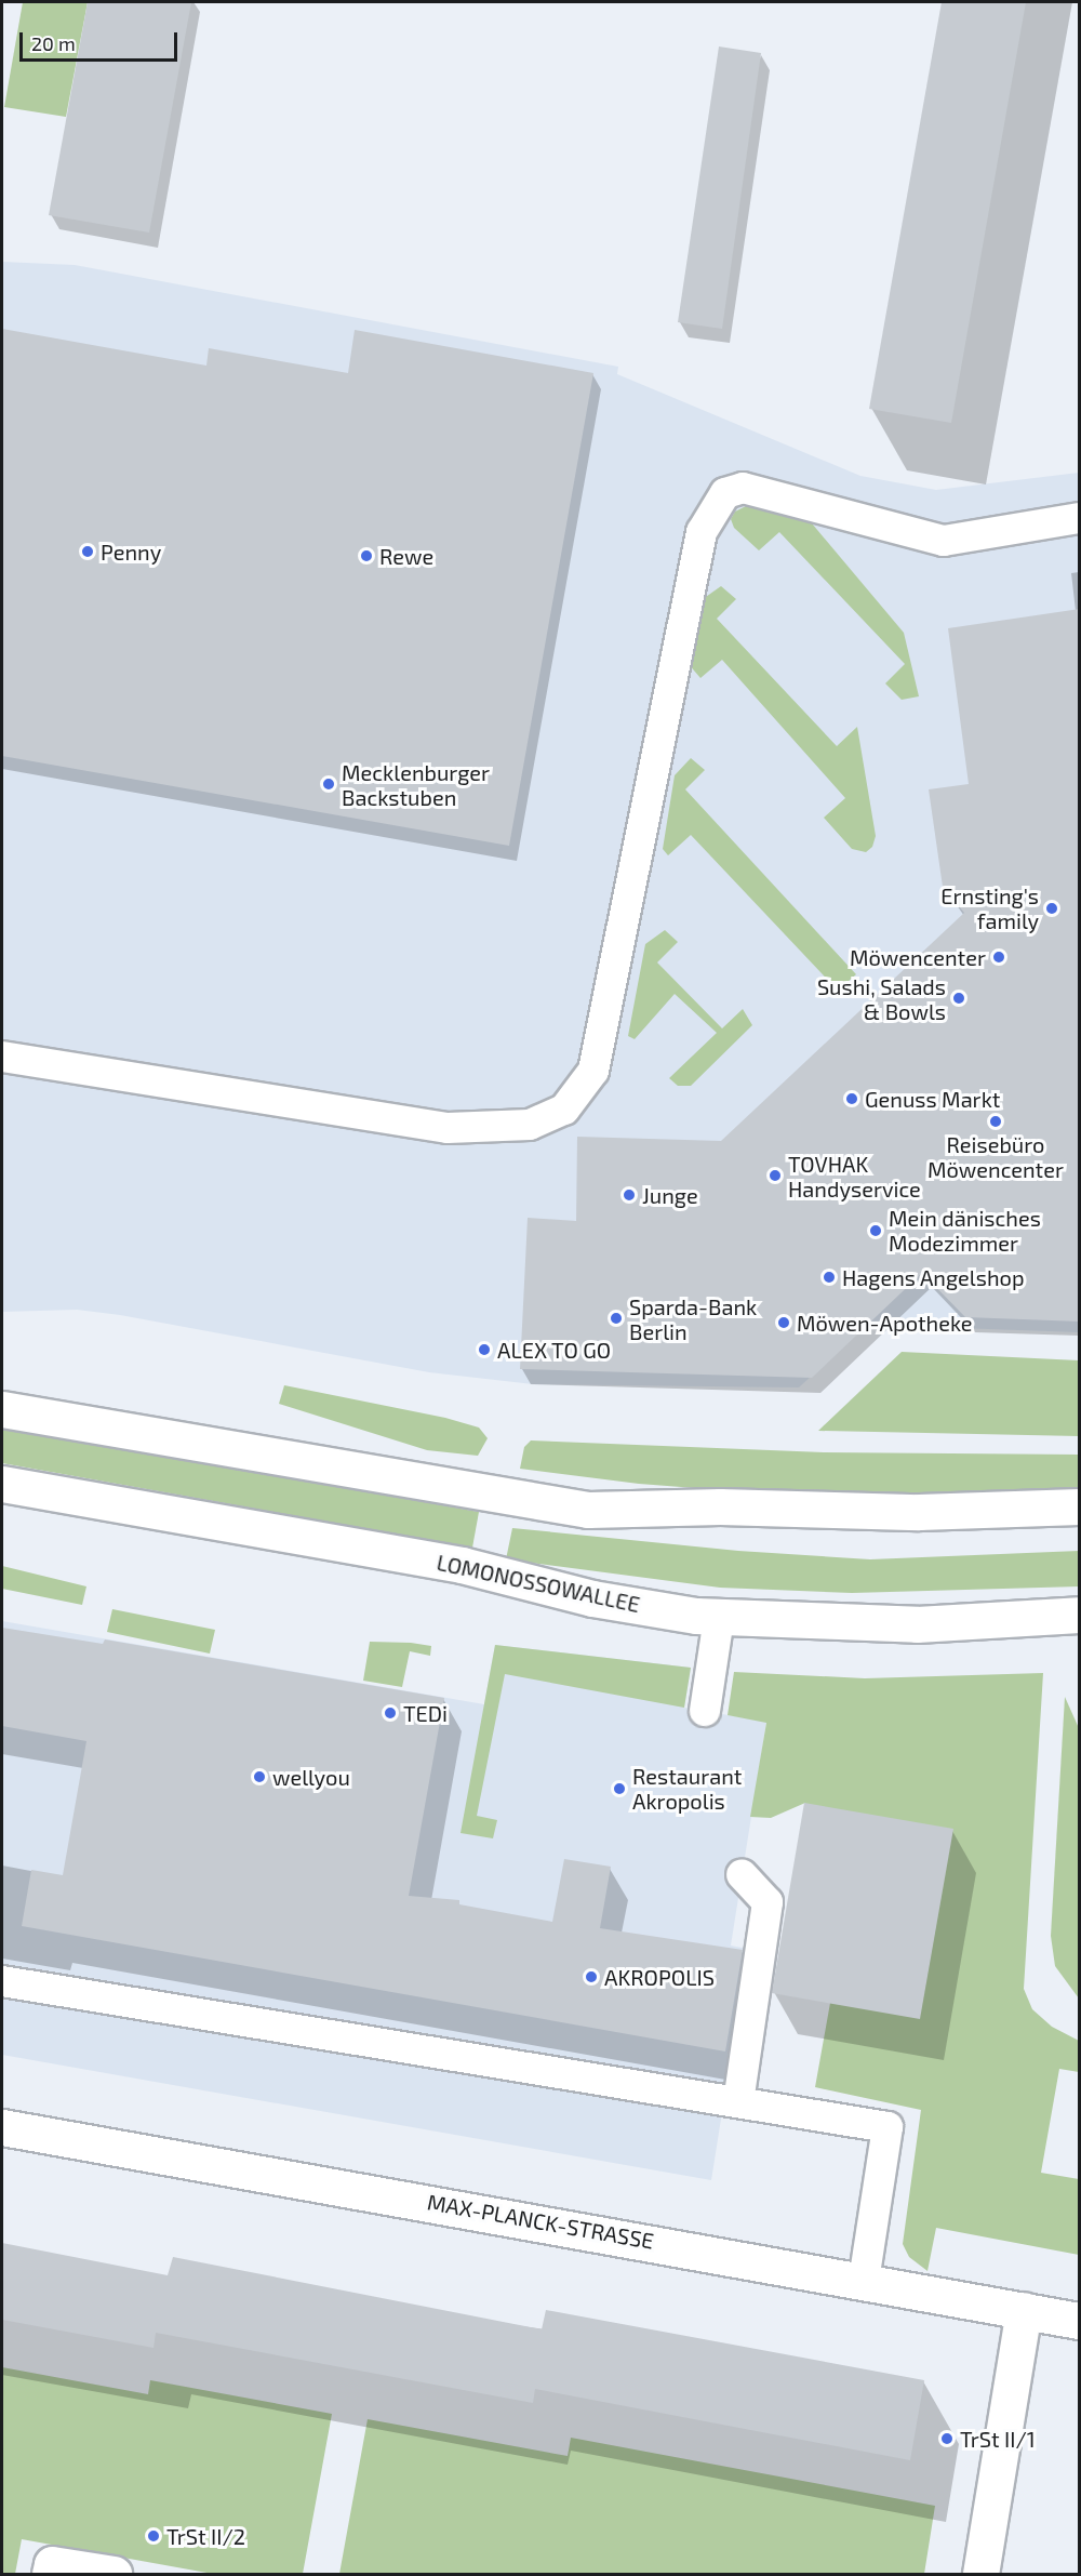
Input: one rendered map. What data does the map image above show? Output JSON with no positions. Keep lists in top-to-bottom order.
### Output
{
  "streets": {
    "street": ["LOMONOSSOWALLEE", "MAX-PLANCK-STRASSE"]
  },
  "places": [
    "Penny",
    "Rewe",
    "Mecklenburger Backstuben",
    "Ernsting's family",
    "Möwencenter",
    "Sushi, Salads & Bowls",
    "Genuss Markt",
    "Reisebüro Möwencenter",
    "TOVHAK Handyservice",
    "Junge",
    "Mein dänisches Modezimmer",
    "Hagens Angelshop",
    "Sparda-Bank Berlin",
    "Möwen-Apotheke",
    "ALEX TO GO",
    "TEDi",
    "wellyou",
    "Restaurant Akropolis",
    "AKROPOLIS",
    "TrSt II/1",
    "TrSt II/2"
  ],
  "scale_bar": "20 m"
}
